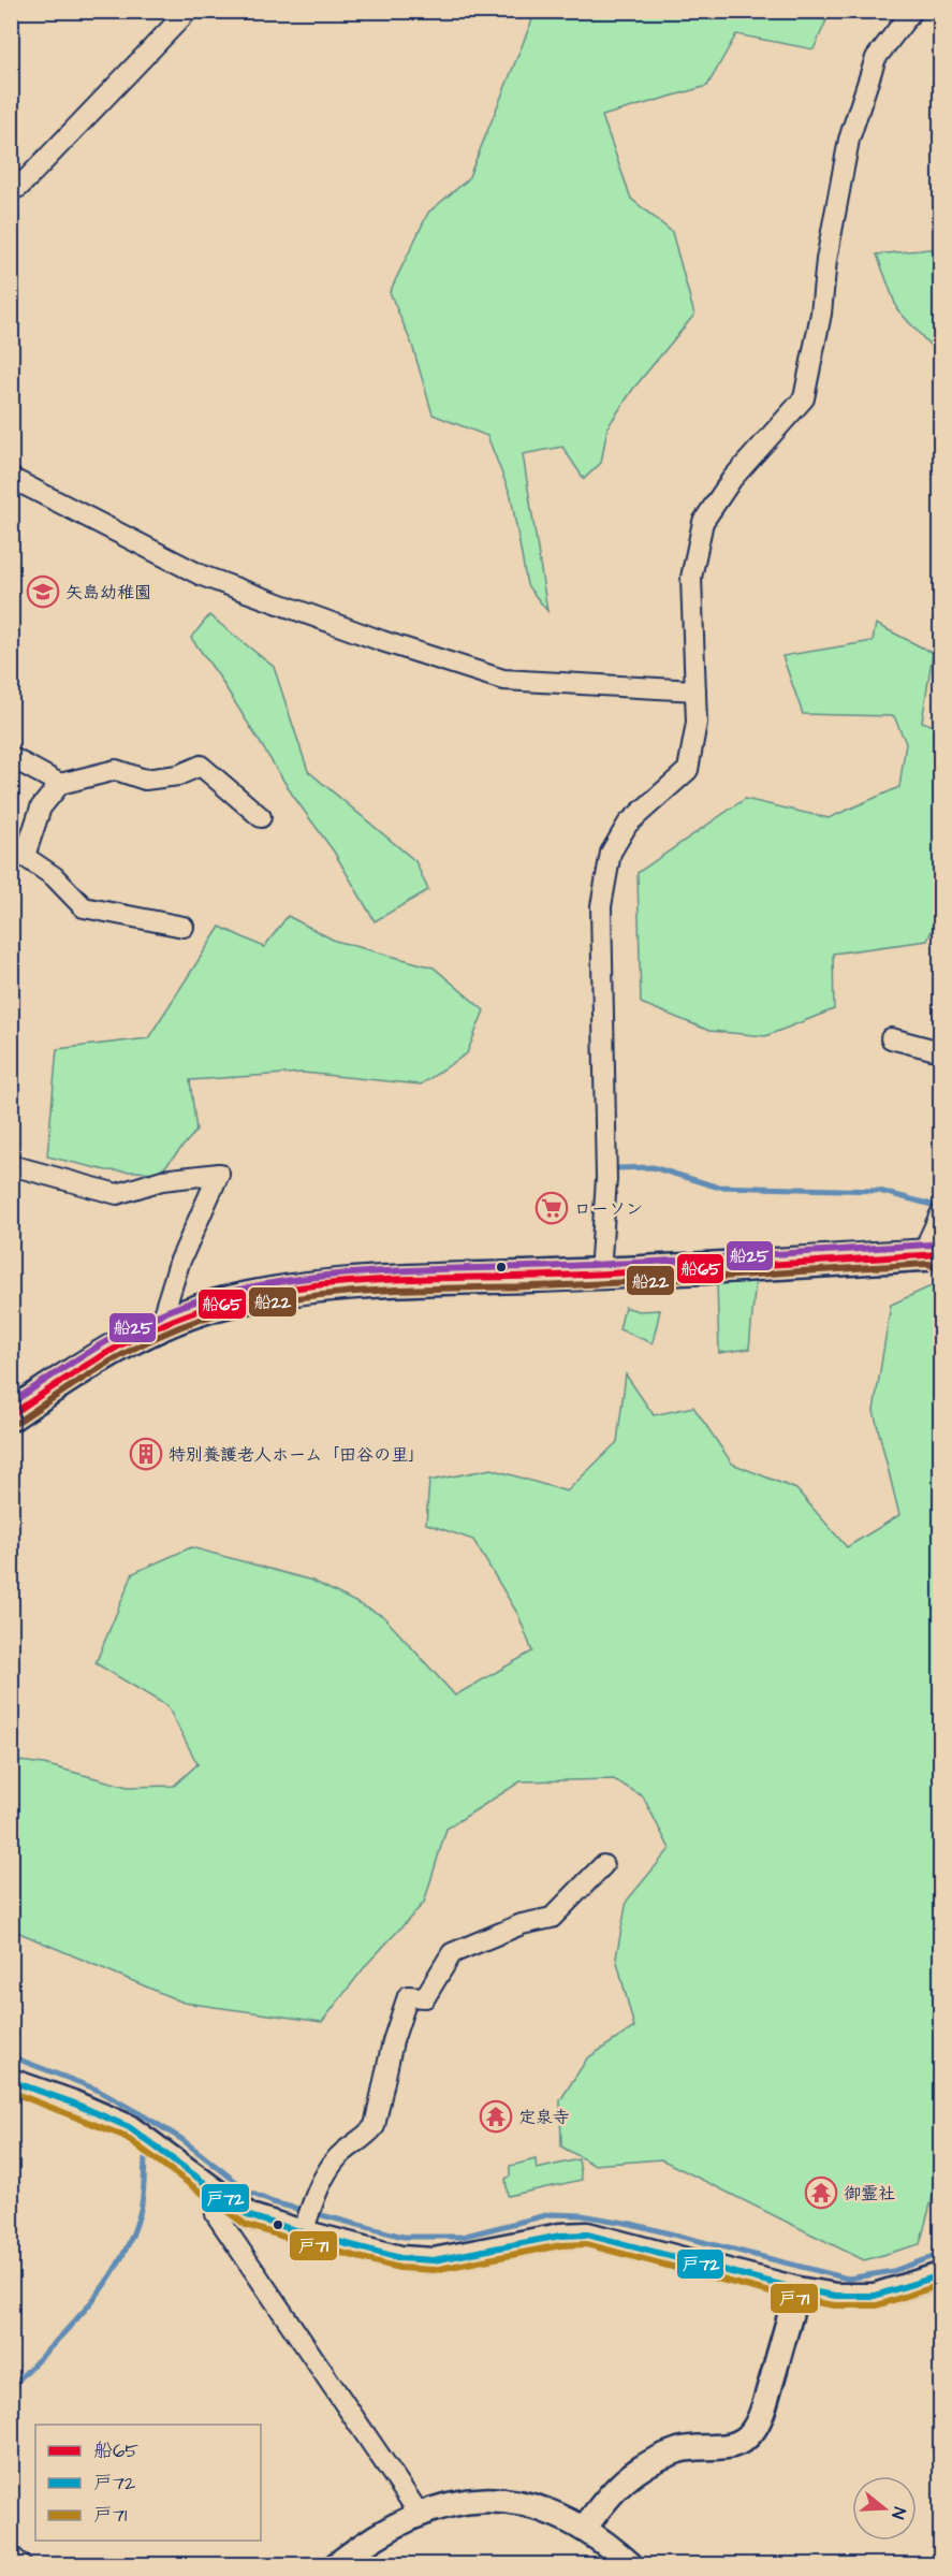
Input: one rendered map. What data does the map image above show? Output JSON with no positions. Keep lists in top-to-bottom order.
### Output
{
  "places": {
    "school or university": ["矢島幼稚園"],
    "supermarket": ["ローソン"],
    "building": ["特別養護老人ホーム「田谷の里」"],
    "temple": ["定泉寺", "御霊社"]
  },
  "lines": [
    "transit line 船25",
    "transit line 船65",
    "transit line 船22",
    "transit line 戸72",
    "transit line 戸71"
  ],
  "legend": ["船65", "戸72", "戸71"],
  "north": "right"
}
